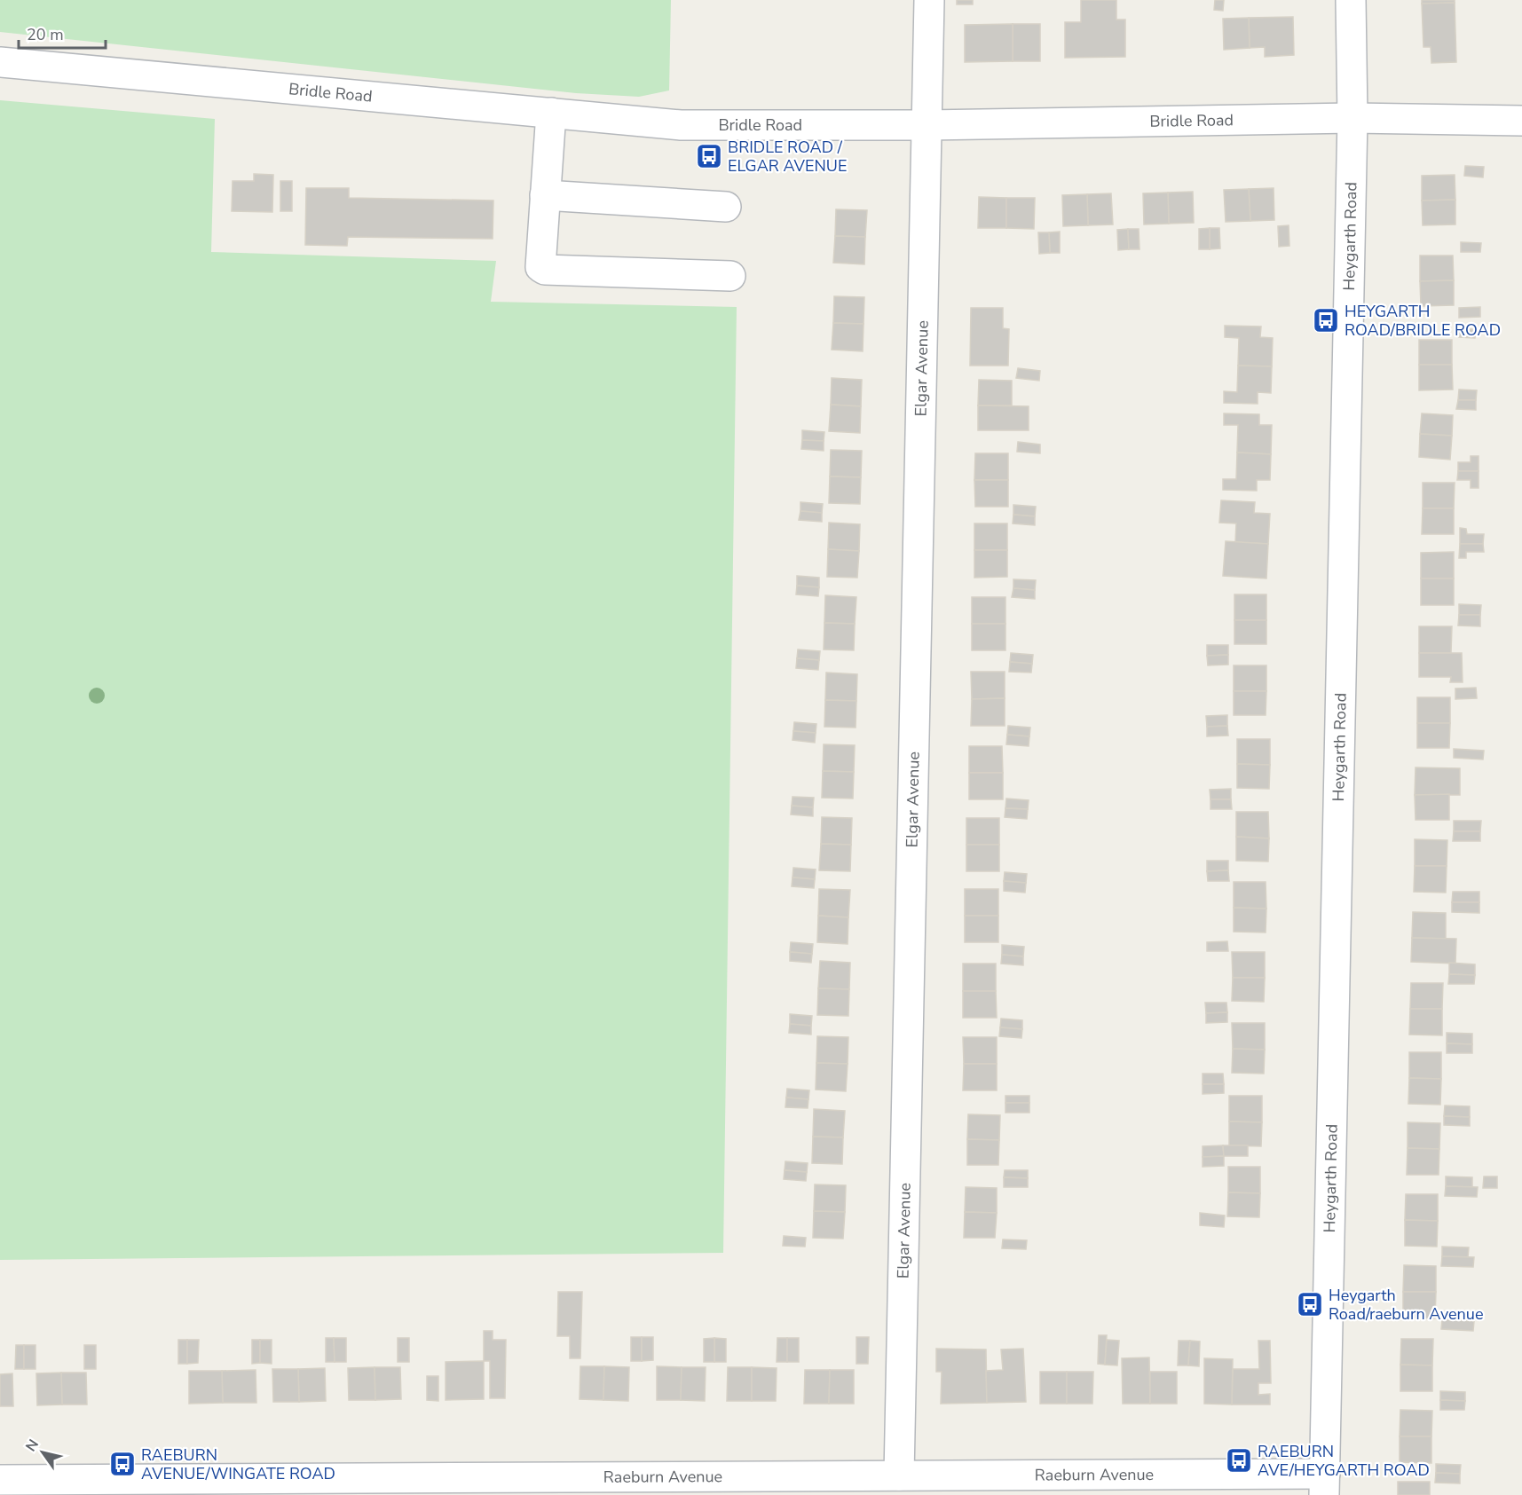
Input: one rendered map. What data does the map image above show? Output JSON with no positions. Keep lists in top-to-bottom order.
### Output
{
  "streets": {
    "street": [
      "Bridle Road",
      "Heygarth Road",
      "Elgar Avenue",
      "Raeburn Avenue"
    ]
  },
  "crossings": [
    ["Bridle Road", "Heygarth Road"],
    ["Bridle Road", "Elgar Avenue"],
    ["Heygarth Road", "Raeburn Avenue"],
    ["Elgar Avenue", "Raeburn Avenue"]
  ],
  "places": {
    "bus stop": [
      "BRIDLE ROAD / ELGAR AVENUE",
      "HEYGARTH ROAD/BRIDLE ROAD",
      "Heygarth Road/raeburn Avenue",
      "RAEBURN AVE/HEYGARTH ROAD",
      "RAEBURN AVENUE/WINGATE ROAD"
    ]
  },
  "scale_bar": "20 m",
  "north": "top left"
}
